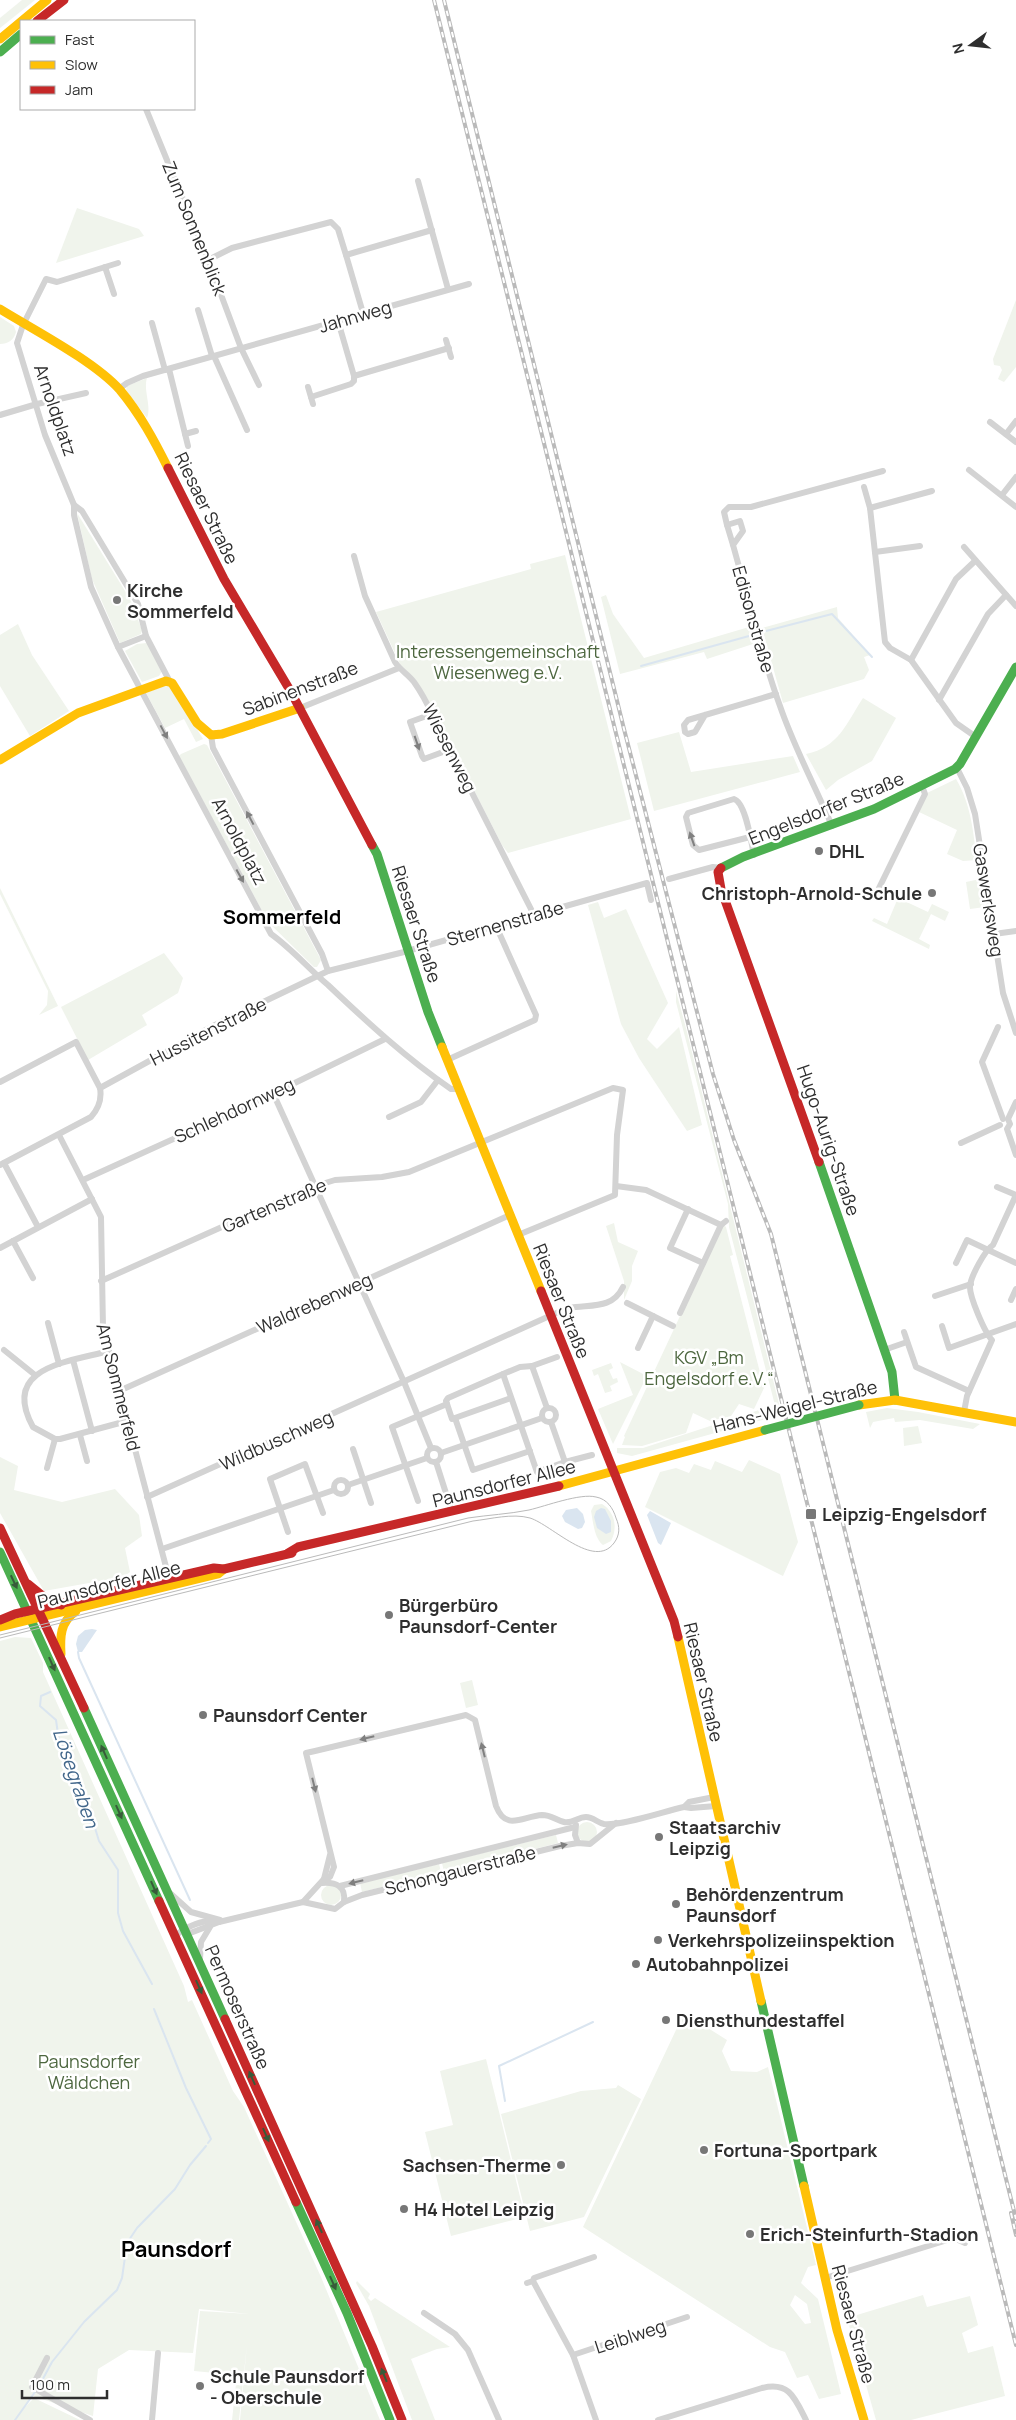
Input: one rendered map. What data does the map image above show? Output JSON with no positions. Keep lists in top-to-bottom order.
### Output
{
  "streets": {
    "main road": [
      "Arnoldplatz",
      "Riesaer Straße",
      "Sabinenstraße",
      "Engelsdorfer Straße",
      "Hugo-Aurig-Straße",
      "Hans-Weigel-Straße",
      "Paunsdorfer Allee",
      "Permoserstraße"
    ],
    "street": [
      "Zum Sonnenblick",
      "Jahnweg",
      "Edisonstraße",
      "Wiesenweg",
      "Gaswerksweg",
      "Sternenstraße",
      "Hussitenstraße",
      "Schlehdornweg",
      "Gartenstraße",
      "Waldrebenweg",
      "Am Sommerfeld",
      "Wildbuschweg",
      "Schongauerstraße",
      "Leiblweg"
    ]
  },
  "crossings": [
    ["Zum Sonnenblick", "Jahnweg"],
    ["Jahnweg", "Riesaer Straße"],
    ["Arnoldplatz", "Riesaer Straße"],
    ["Arnoldplatz", "Sabinenstraße"],
    ["Arnoldplatz", "Sternenstraße"],
    ["Arnoldplatz", "Hussitenstraße"],
    ["Arnoldplatz", "Schlehdornweg"],
    ["Riesaer Straße", "Sabinenstraße"],
    ["Riesaer Straße", "Sternenstraße"],
    ["Riesaer Straße", "Gartenstraße"],
    ["Riesaer Straße", "Waldrebenweg"],
    ["Riesaer Straße", "Hans-Weigel-Straße"],
    ["Riesaer Straße", "Wildbuschweg"],
    ["Riesaer Straße", "Paunsdorfer Allee"],
    ["Riesaer Straße", "Schongauerstraße"],
    ["Edisonstraße", "Engelsdorfer Straße"],
    ["Sabinenstraße", "Wiesenweg"],
    ["Wiesenweg", "Sternenstraße"],
    ["Engelsdorfer Straße", "Gaswerksweg"],
    ["Engelsdorfer Straße", "Hugo-Aurig-Straße"],
    ["Sternenstraße", "Hussitenstraße"],
    ["Schlehdornweg", "Am Sommerfeld"],
    ["Hugo-Aurig-Straße", "Hans-Weigel-Straße"],
    ["Gartenstraße", "Am Sommerfeld"],
    ["Waldrebenweg", "Am Sommerfeld"],
    ["Am Sommerfeld", "Wildbuschweg"],
    ["Am Sommerfeld", "Paunsdorfer Allee"],
    ["Hans-Weigel-Straße", "Paunsdorfer Allee"],
    ["Paunsdorfer Allee", "Permoserstraße"],
    ["Schongauerstraße", "Permoserstraße"]
  ],
  "districts": ["Sommerfeld", "Paunsdorf"],
  "water": ["Lösegraben"],
  "parks": ["Interessengemeinschaft Wiesenweg e.V.", "KGV „Bm Engelsdorf e.V.“", "Paunsdorfer Wäldchen"],
  "places": {
    "other": [
      "Kirche Sommerfeld",
      "DHL",
      "Christoph-Arnold-Schule",
      "Bürgerbüro Paunsdorf-Center",
      "Paunsdorf Center",
      "Staatsarchiv Leipzig",
      "Behördenzentrum Paunsdorf",
      "Verkehrspolizeiinspektion",
      "Autobahnpolizei",
      "Diensthundestaffel",
      "Fortuna-Sportpark",
      "Sachsen-Therme",
      "H4 Hotel Leipzig",
      "Erich-Steinfurth-Stadion",
      "Schule Paunsdorf - Oberschule"
    ],
    "transit": ["Leipzig-Engelsdorf"]
  },
  "legend": ["Fast", "Slow", "Jam"],
  "scale_bar": "100 m",
  "north": "left"
}
